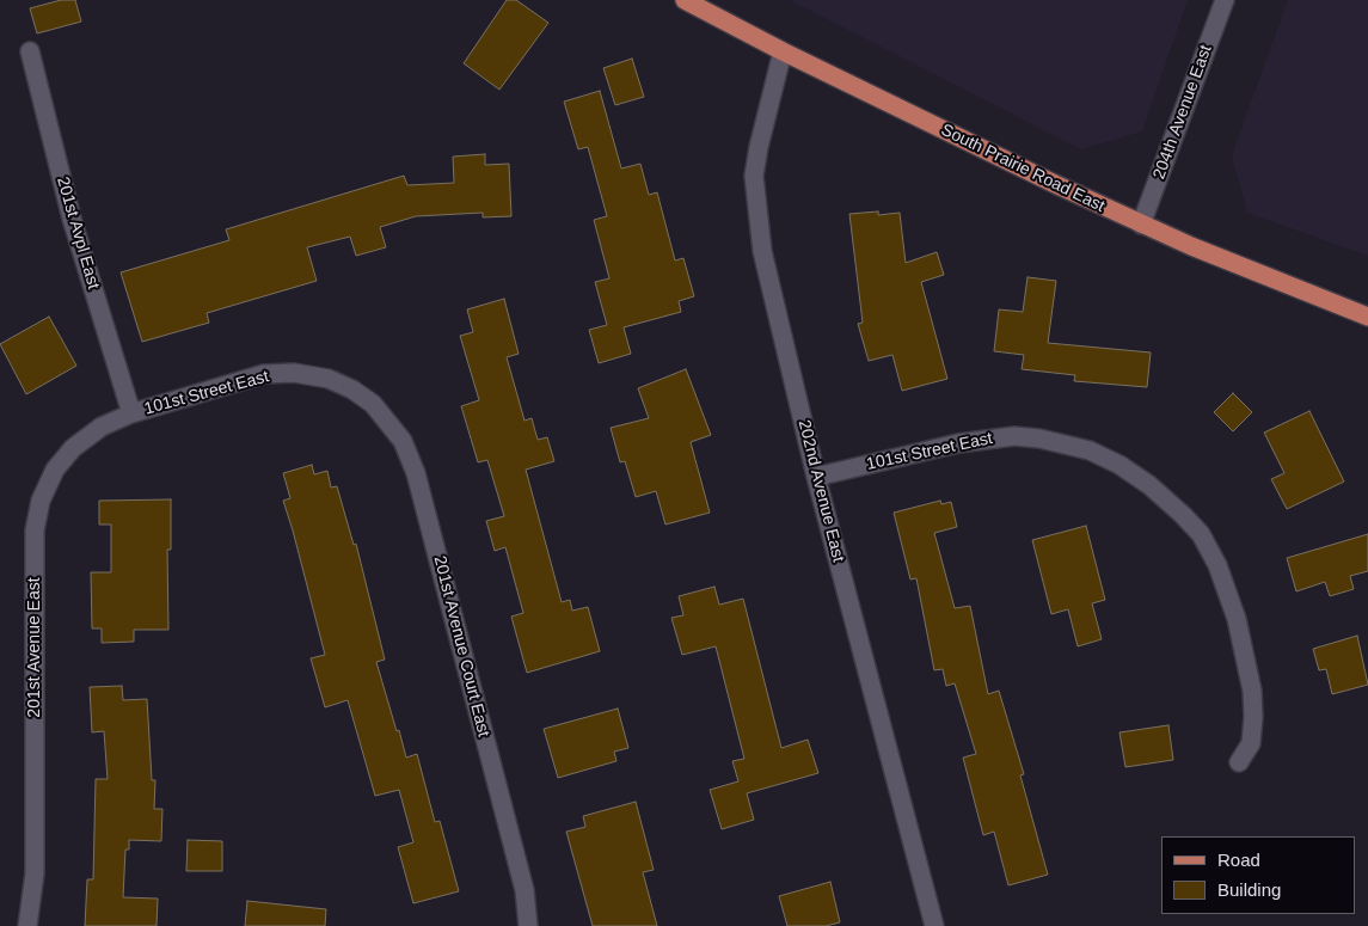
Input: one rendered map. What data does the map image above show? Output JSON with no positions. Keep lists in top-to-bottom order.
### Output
{
  "streets": {
    "main road": ["South Prairie Road East"],
    "street": [
      "204th Avenue East",
      "201st Avpl East",
      "101st Street East",
      "202nd Avenue East",
      "201st Avenue Court East",
      "201st Avenue East"
    ]
  },
  "crossings": [
    ["204th Avenue East", "South Prairie Road East"],
    ["South Prairie Road East", "202nd Avenue East"],
    ["201st Avpl East", "101st Street East"],
    ["201st Avpl East", "201st Avenue East"],
    ["101st Street East", "202nd Avenue East"],
    ["101st Street East", "201st Avenue Court East"],
    ["101st Street East", "201st Avenue East"]
  ],
  "legend": ["Road", "Building"]
}
